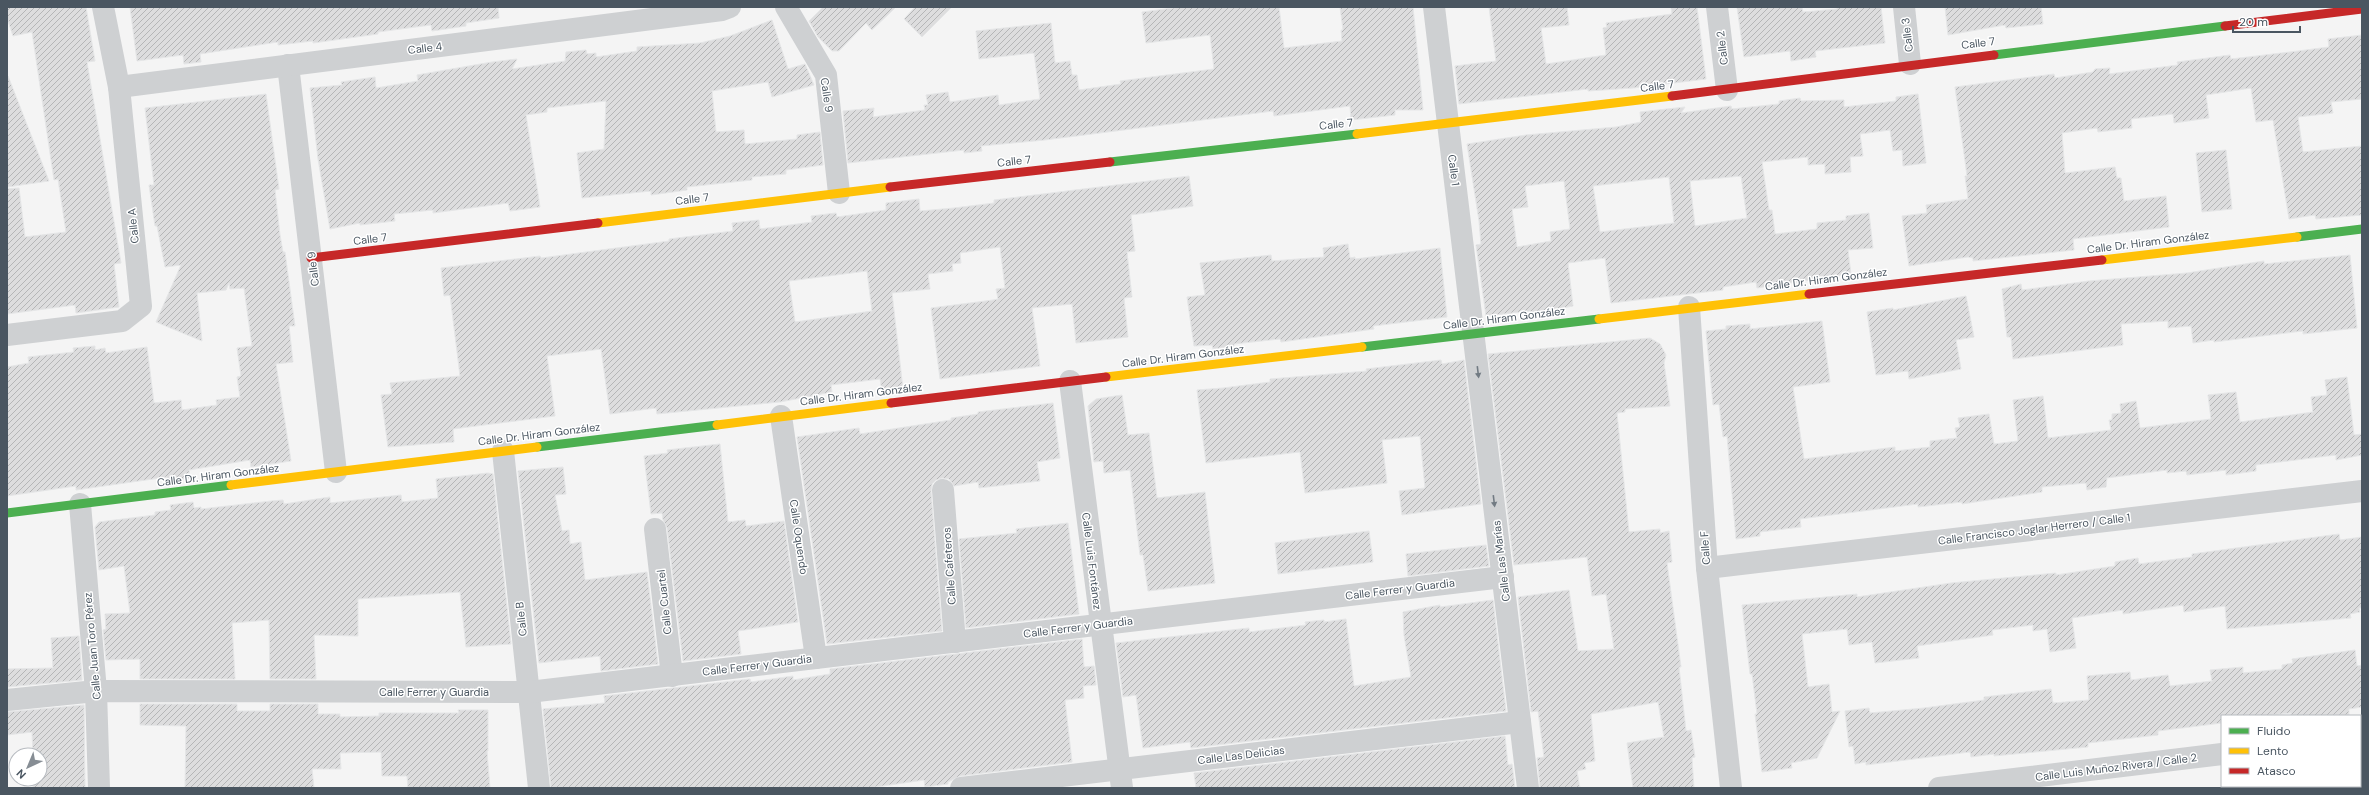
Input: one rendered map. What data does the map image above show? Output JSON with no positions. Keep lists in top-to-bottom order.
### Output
{
  "streets": {
    "street": [
      "Calle 3",
      "Calle 7",
      "Calle 4",
      "Calle 2",
      "Calle 9",
      "Calle 1",
      "Calle A",
      "Calle Dr. Hiram González",
      "Calle Francisco Joglar Herrero / Calle 1",
      "Calle Oquendo",
      "Calle F",
      "Calle Luis Fontánez",
      "Calle Las Marías",
      "Calle Cafeteros",
      "Calle Ferrer y Guardia",
      "Calle Cuartel",
      "Calle B",
      "Calle Juan Toro Pérez",
      "Calle Las Delicias",
      "Calle Luis Muñoz Rivera / Calle 2"
    ]
  },
  "crossings": [
    ["Calle 3", "Calle 7"],
    ["Calle 7", "Calle 2"],
    ["Calle 7", "Calle 9"],
    ["Calle 7", "Calle 1"],
    ["Calle 4", "Calle 9"],
    ["Calle 4", "Calle A"],
    ["Calle 9", "Calle Dr. Hiram González"],
    ["Calle 1", "Calle Dr. Hiram González"],
    ["Calle 1", "Calle Las Marías"],
    ["Calle Dr. Hiram González", "Calle Oquendo"],
    ["Calle Dr. Hiram González", "Calle F"],
    ["Calle Dr. Hiram González", "Calle Luis Fontánez"],
    ["Calle Dr. Hiram González", "Calle Las Marías"],
    ["Calle Dr. Hiram González", "Calle B"],
    ["Calle Dr. Hiram González", "Calle Juan Toro Pérez"],
    ["Calle Francisco Joglar Herrero / Calle 1", "Calle F"],
    ["Calle Oquendo", "Calle Ferrer y Guardia"],
    ["Calle Luis Fontánez", "Calle Ferrer y Guardia"],
    ["Calle Luis Fontánez", "Calle Las Delicias"],
    ["Calle Las Marías", "Calle Ferrer y Guardia"],
    ["Calle Las Marías", "Calle Las Delicias"],
    ["Calle Cafeteros", "Calle Ferrer y Guardia"],
    ["Calle Ferrer y Guardia", "Calle Cuartel"],
    ["Calle Ferrer y Guardia", "Calle B"],
    ["Calle Ferrer y Guardia", "Calle Juan Toro Pérez"]
  ],
  "one_way": ["Calle Las Marías"],
  "legend": ["Fluido", "Lento", "Atasco"],
  "scale_bar": "20 m",
  "north": "bottom left"
}
